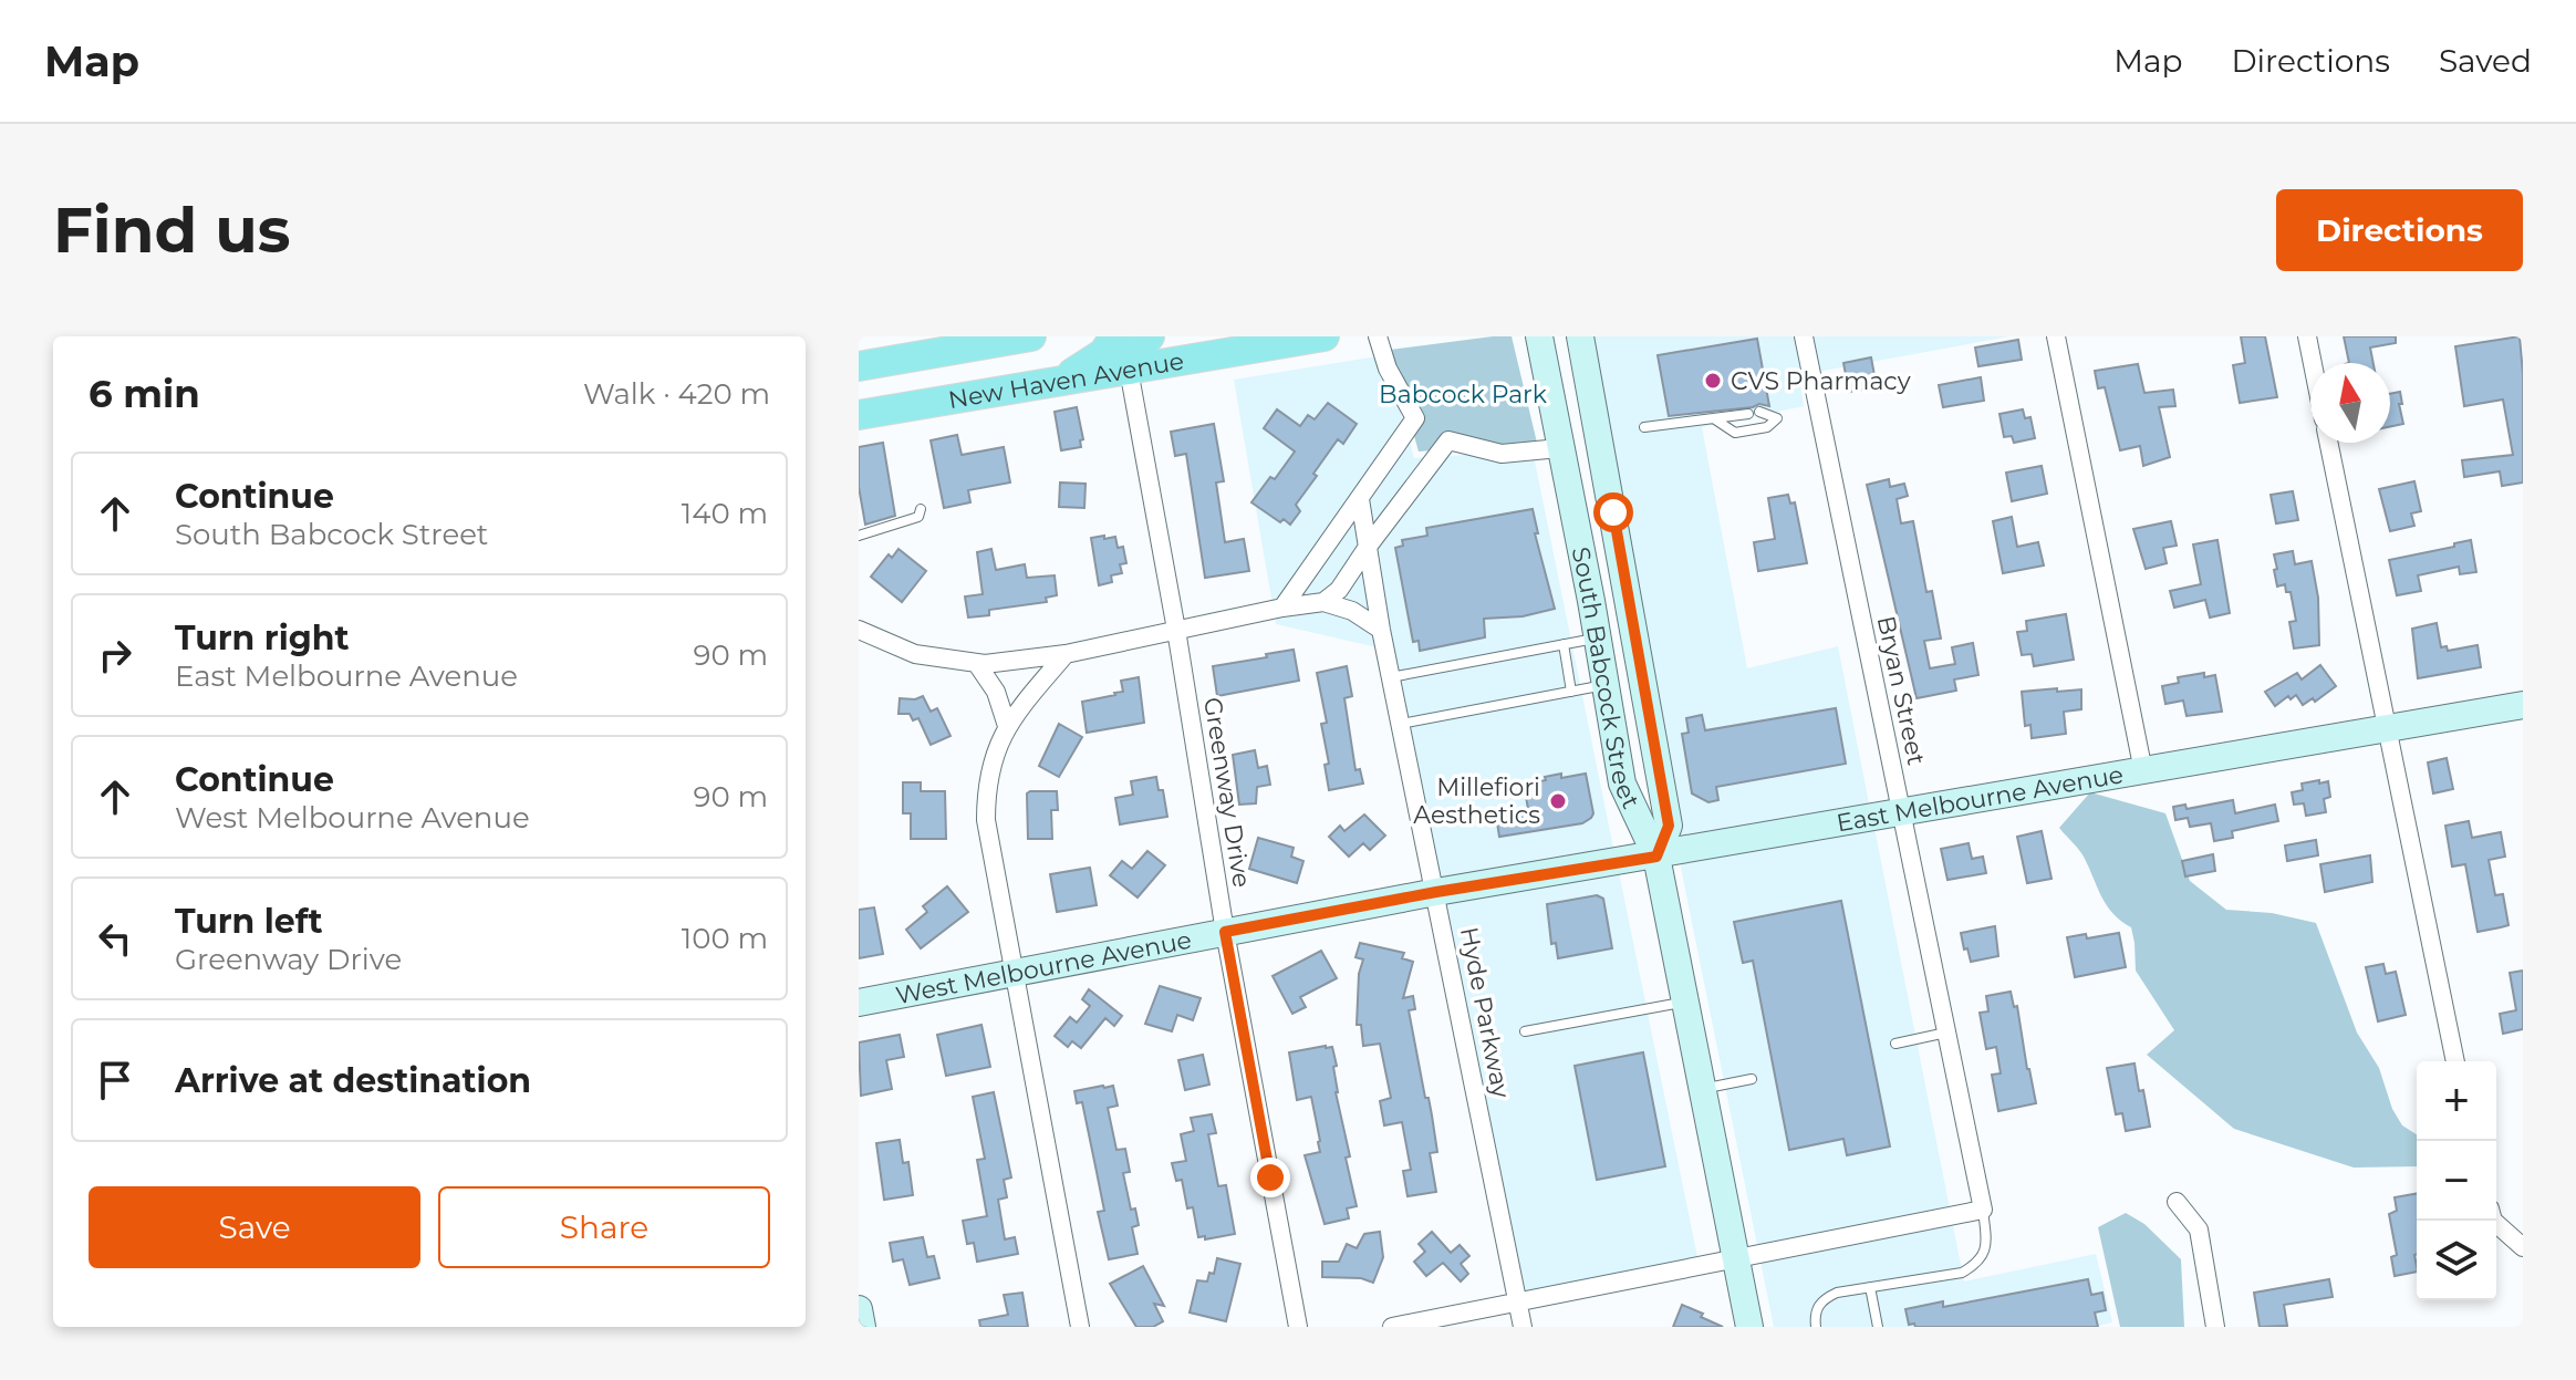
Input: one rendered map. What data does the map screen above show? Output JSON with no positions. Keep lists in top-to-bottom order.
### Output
{
  "streets": {
    "main road": ["New Haven Avenue"],
    "street": [
      "South Babcock Street",
      "Bryan Street",
      "Greenway Drive",
      "East Melbourne Avenue",
      "West Melbourne Avenue",
      "Hyde Parkway"
    ]
  },
  "crossings": [
    ["New Haven Avenue", "Greenway Drive"],
    ["South Babcock Street", "East Melbourne Avenue"],
    ["Bryan Street", "East Melbourne Avenue"],
    ["Greenway Drive", "West Melbourne Avenue"],
    ["East Melbourne Avenue", "West Melbourne Avenue"],
    ["East Melbourne Avenue", "Hyde Parkway"],
    ["West Melbourne Avenue", "Hyde Parkway"]
  ],
  "parks": ["Babcock Park"],
  "places": ["CVS Pharmacy", "Millefiori Aesthetics"],
  "north": "top",
  "page": {
    "header": "Map",
    "nav": ["Map", "Directions", "Saved"],
    "buttons": [
      "Directions",
      ["Save", "Share"]
    ],
    "title": "Find us",
    "heading": ["6 min", "Walk · 420 m"],
    "list": [
      ["Continue", "South Babcock Street", "140 m"],
      ["Turn right", "East Melbourne Avenue", "90 m"],
      ["Continue", "West Melbourne Avenue", "90 m"],
      ["Turn left", "Greenway Drive", "100 m"],
      "Arrive at destination"
    ],
    "map_buttons": ["+", "−"]
  }
}
